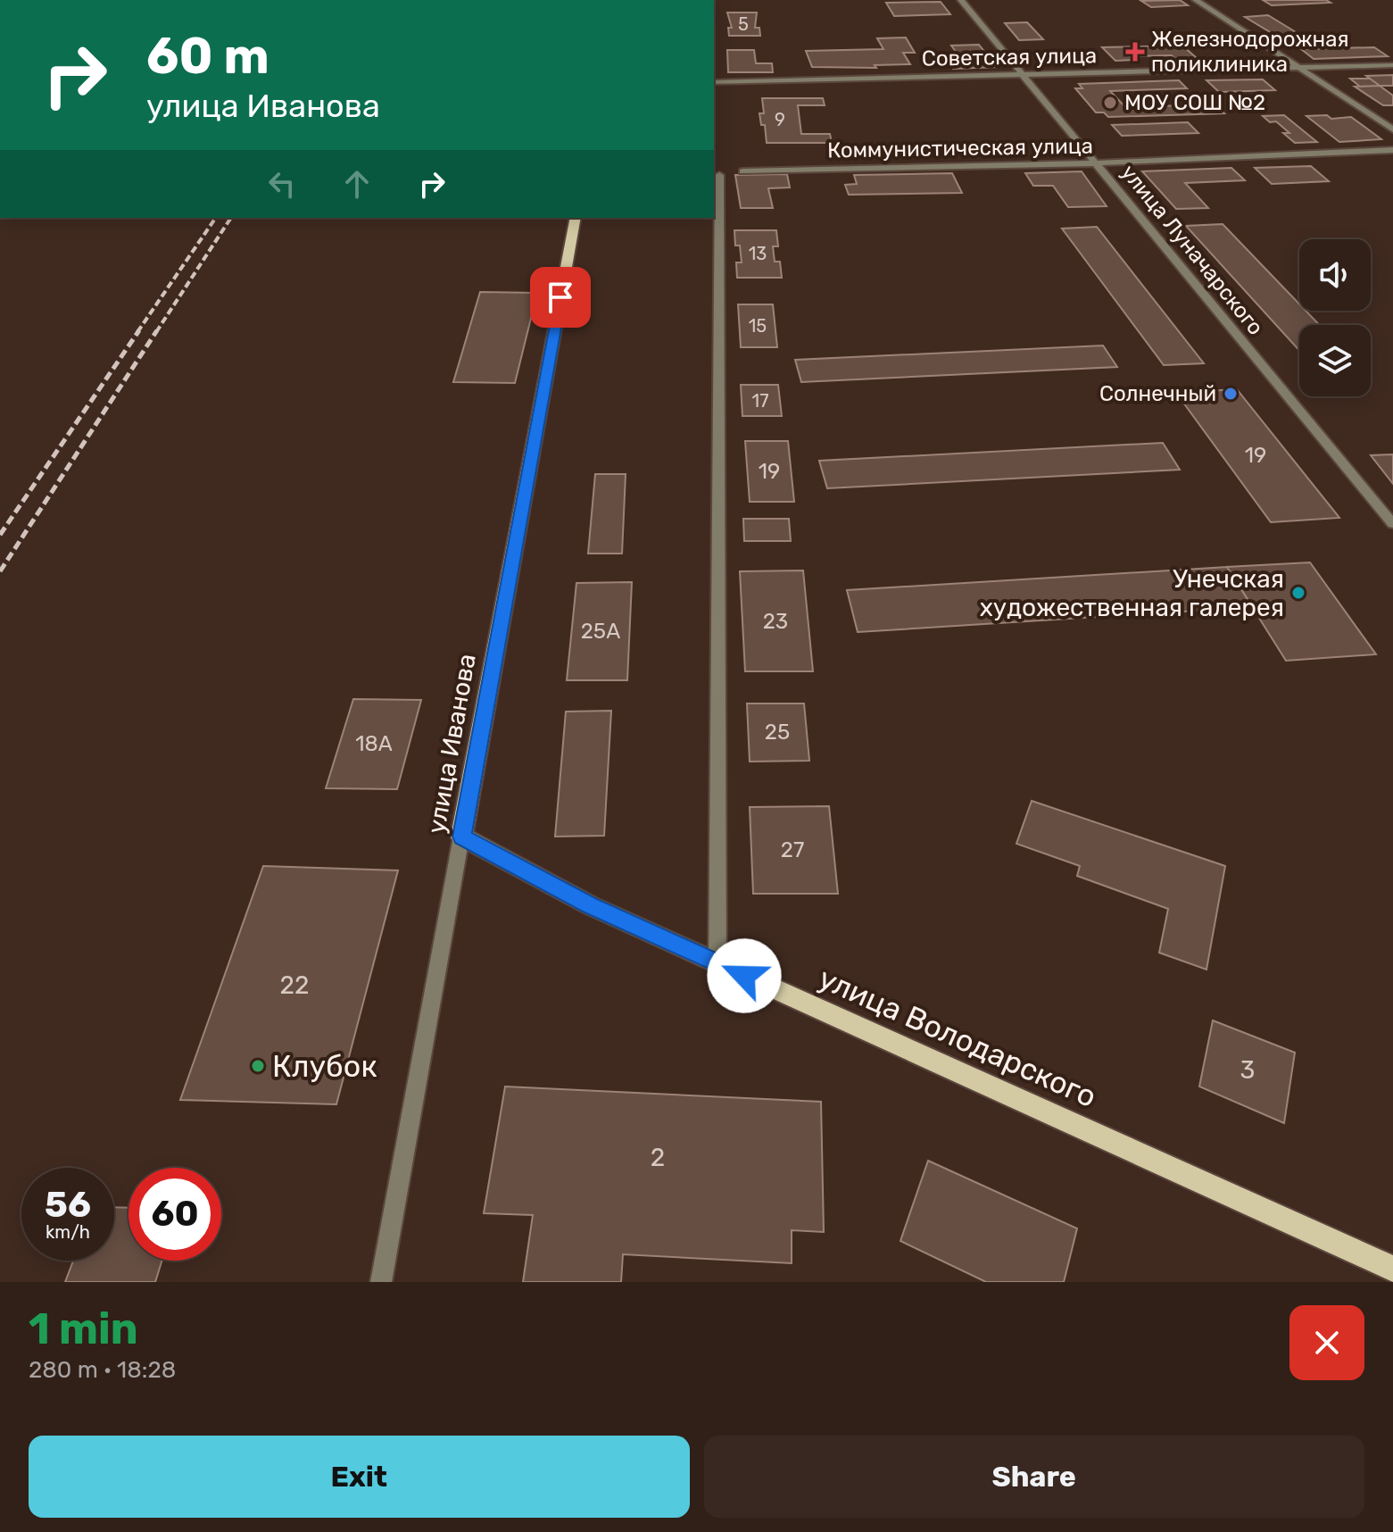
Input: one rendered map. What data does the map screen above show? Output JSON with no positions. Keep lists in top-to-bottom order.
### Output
{
  "streets": {
    "main road": ["улица Иванова", "улица Володарского"],
    "street": ["Советская улица", "Коммунистическая улица", "улица Луначарского"]
  },
  "crossings": [
    ["Советская улица", "улица Луначарского"],
    ["Коммунистическая улица", "улица Луначарского"],
    ["улица Иванова", "улица Володарского"]
  ],
  "places": {
    "health": ["Железнодорожная поликлиника"],
    "other": [
      "МОУ СОШ №2",
      "Солнечный",
      "Унечская художественная галерея",
      "Клубок"
    ]
  },
  "house_numbers": [
    "5",
    "9",
    "13",
    "15",
    "17",
    "19",
    "19",
    "23",
    "25А",
    "25",
    "18А",
    "27",
    "22",
    "3",
    "2"
  ],
  "page": {
    "turn": ["60 m", "улица Иванова"],
    "speed": "56 km/h",
    "limit": "60",
    "heading": ["1 min", "280 m · 18:28"],
    "buttons": ["Exit", "Share"]
  }
}
